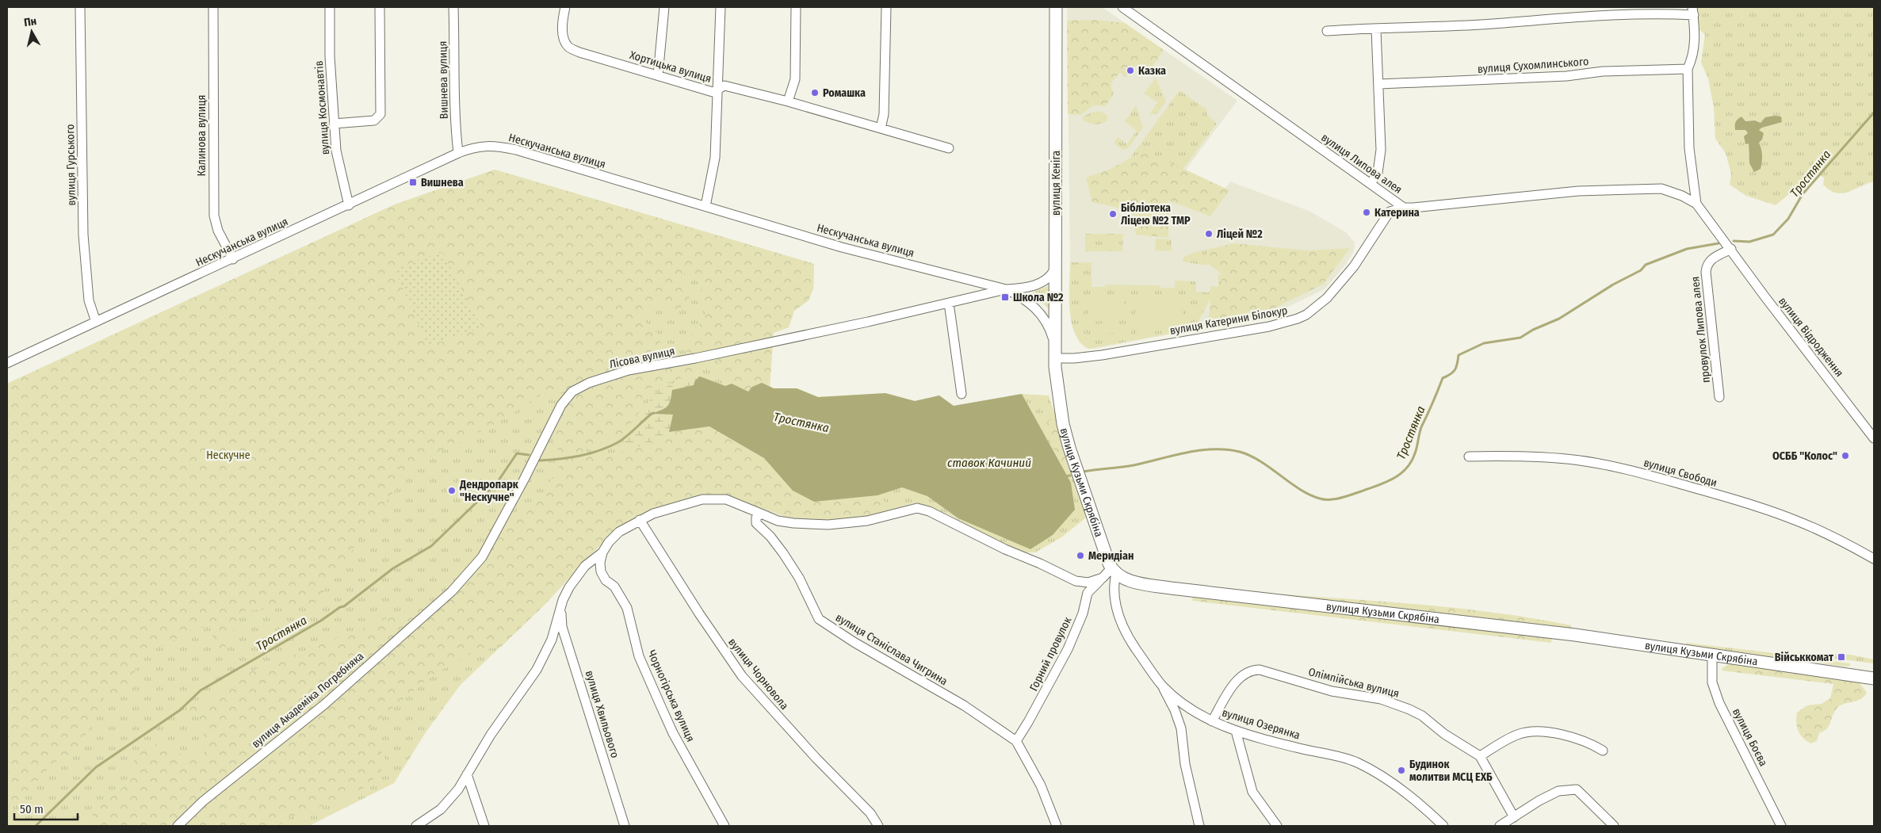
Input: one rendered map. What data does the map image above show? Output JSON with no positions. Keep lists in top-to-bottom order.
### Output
{
  "streets": {
    "main road": ["вулиця Кеніга", "вулиця Кузьми Скрябіна"],
    "street": [
      "вулиця Сухомлинського",
      "Хортицька вулиця",
      "Вишнева вулиця",
      "вулиця Космонавтів",
      "Калинова вулиця",
      "Нескучанська вулиця",
      "вулиця Липова алея",
      "вулиця Гурського",
      "вулиця Катерини Білокур",
      "провулок Липова алея",
      "вулиця Відродження",
      "Лісова вулиця",
      "вулиця Свободи",
      "вулиця Станіслава Чигрина",
      "Горний провулок",
      "вулиця Чорновола",
      "Олімпійська вулиця",
      "Чорногірська вулиця",
      "вулиця Академіка Погребняка",
      "вулиця Хвильового",
      "вулиця Озерянка",
      "вулиця Боєва"
    ]
  },
  "crossings": [
    ["Вишнева вулиця", "Нескучанська вулиця"],
    ["вулиця Космонавтів", "Нескучанська вулиця"],
    ["Калинова вулиця", "Нескучанська вулиця"],
    ["Нескучанська вулиця", "вулиця Гурського"],
    ["Нескучанська вулиця", "вулиця Кеніга"],
    ["Нескучанська вулиця", "Лісова вулиця"],
    ["вулиця Липова алея", "вулиця Катерини Білокур"],
    ["вулиця Липова алея", "провулок Липова алея"],
    ["вулиця Липова алея", "вулиця Відродження"],
    ["вулиця Кеніга", "вулиця Катерини Білокур"],
    ["вулиця Кеніга", "вулиця Кузьми Скрябіна"],
    ["вулиця Катерини Білокур", "вулиця Кузьми Скрябіна"],
    ["провулок Липова алея", "вулиця Відродження"],
    ["Лісова вулиця", "вулиця Академіка Погребняка"],
    ["вулиця Кузьми Скрябіна", "вулиця Озерянка"],
    ["вулиця Кузьми Скрябіна", "вулиця Боєва"],
    ["вулиця Станіслава Чигрина", "Горний провулок"],
    ["Олімпійська вулиця", "вулиця Озерянка"]
  ],
  "water": ["Тростянка", "ставок Качиний"],
  "parks": ["Нескучне"],
  "places": {
    "other": [
      "Казка",
      "Ромашка",
      "Катерина",
      "Бібліотека Ліцею №2 ТМР",
      "Ліцей №2",
      "ОСББ \"Колос\"",
      "Дендропарк \"Нескучне\"",
      "Меридіан",
      "Будинок молитви МСЦ ЕХБ"
    ],
    "transit": ["Вишнева", "Школа №2", "Військкомат"]
  },
  "scale_bar": "50 m",
  "north": "top"
}
